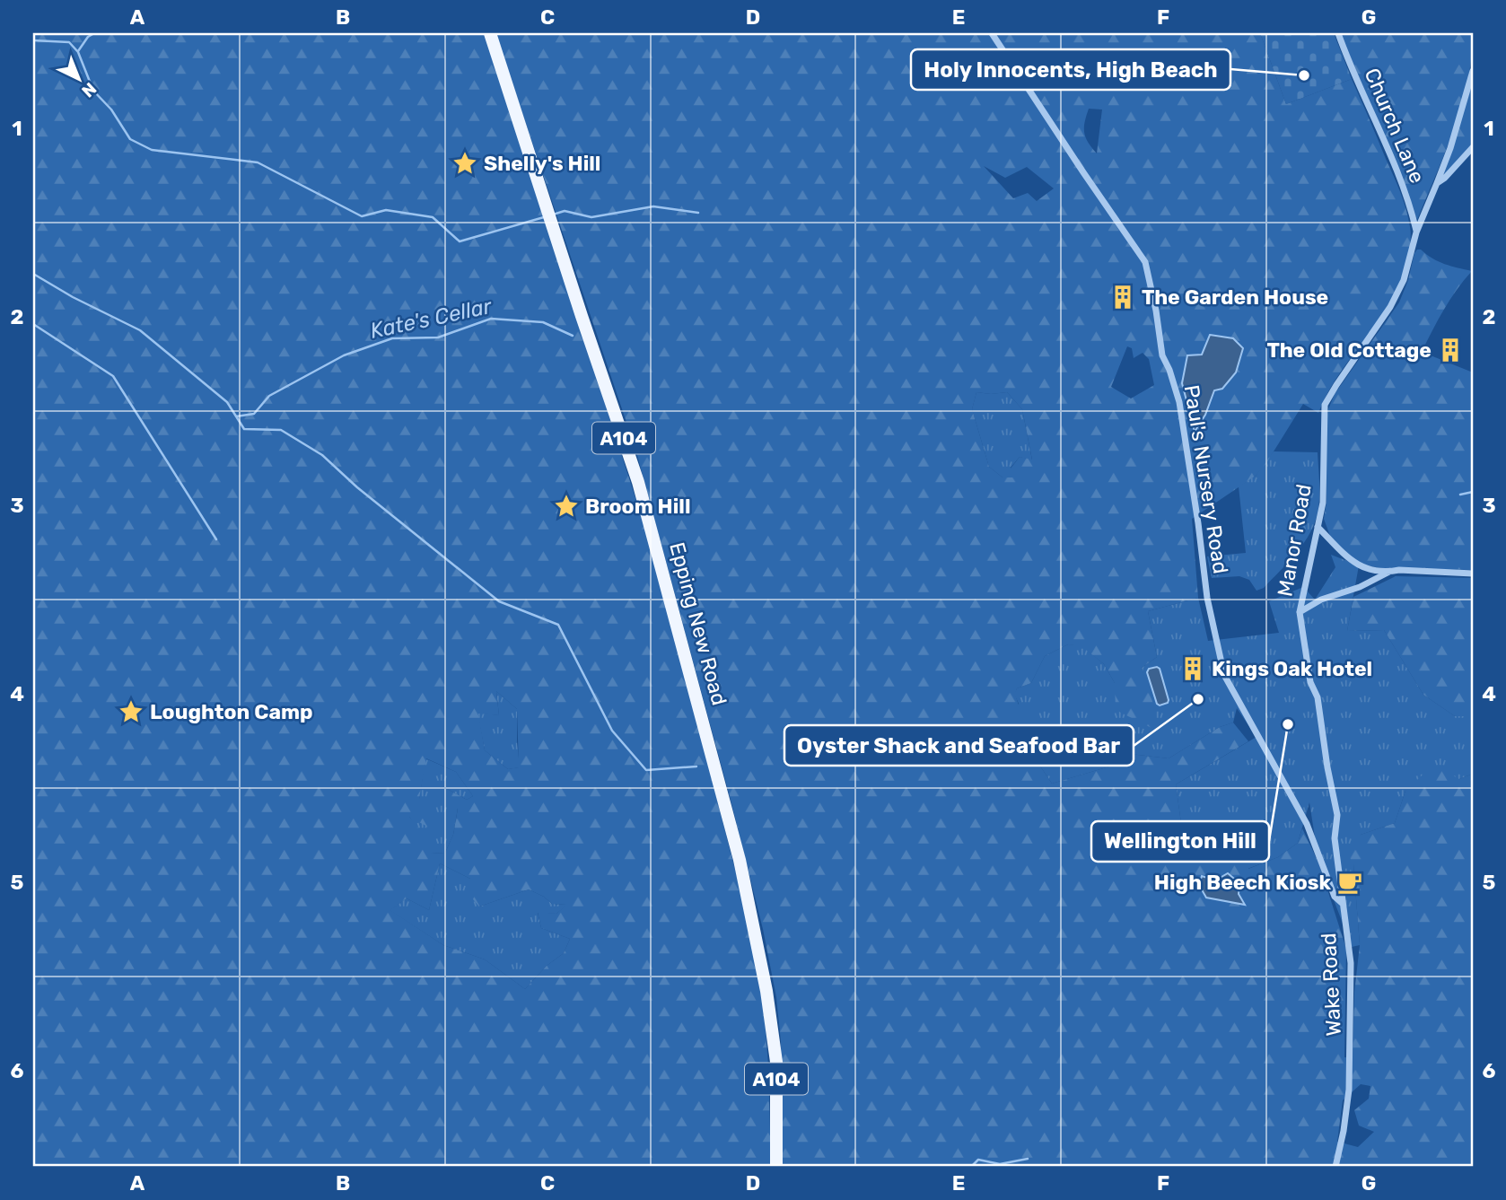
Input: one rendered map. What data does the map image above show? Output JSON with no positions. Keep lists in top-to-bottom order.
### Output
{
  "streets": {
    "main road": ["A104", "Epping New Road"],
    "street": [
      "Church Lane",
      "Paul's Nursery Road",
      "Manor Road",
      "Wake Road"
    ]
  },
  "crossings": [
    ["Church Lane", "Manor Road"],
    ["Paul's Nursery Road", "Wake Road"],
    ["Manor Road", "Wake Road"]
  ],
  "water": ["Kate's Cellar"],
  "places": {
    "other": ["Holy Innocents, High Beach", "Oyster Shack and Seafood Bar", "Wellington Hill"],
    "place": ["Shelly's Hill", "Broom Hill", "Loughton Camp"],
    "building": ["The Garden House", "The Old Cottage", "Kings Oak Hotel"],
    "cafe": ["High Beech Kiosk"]
  },
  "north": "bottom right",
  "grid": {
    "columns": [
      "A",
      "B",
      "C",
      "D",
      "E",
      "F",
      "G"
    ],
    "rows": [
      "1",
      "2",
      "3",
      "4",
      "5",
      "6"
    ]
  }
}
